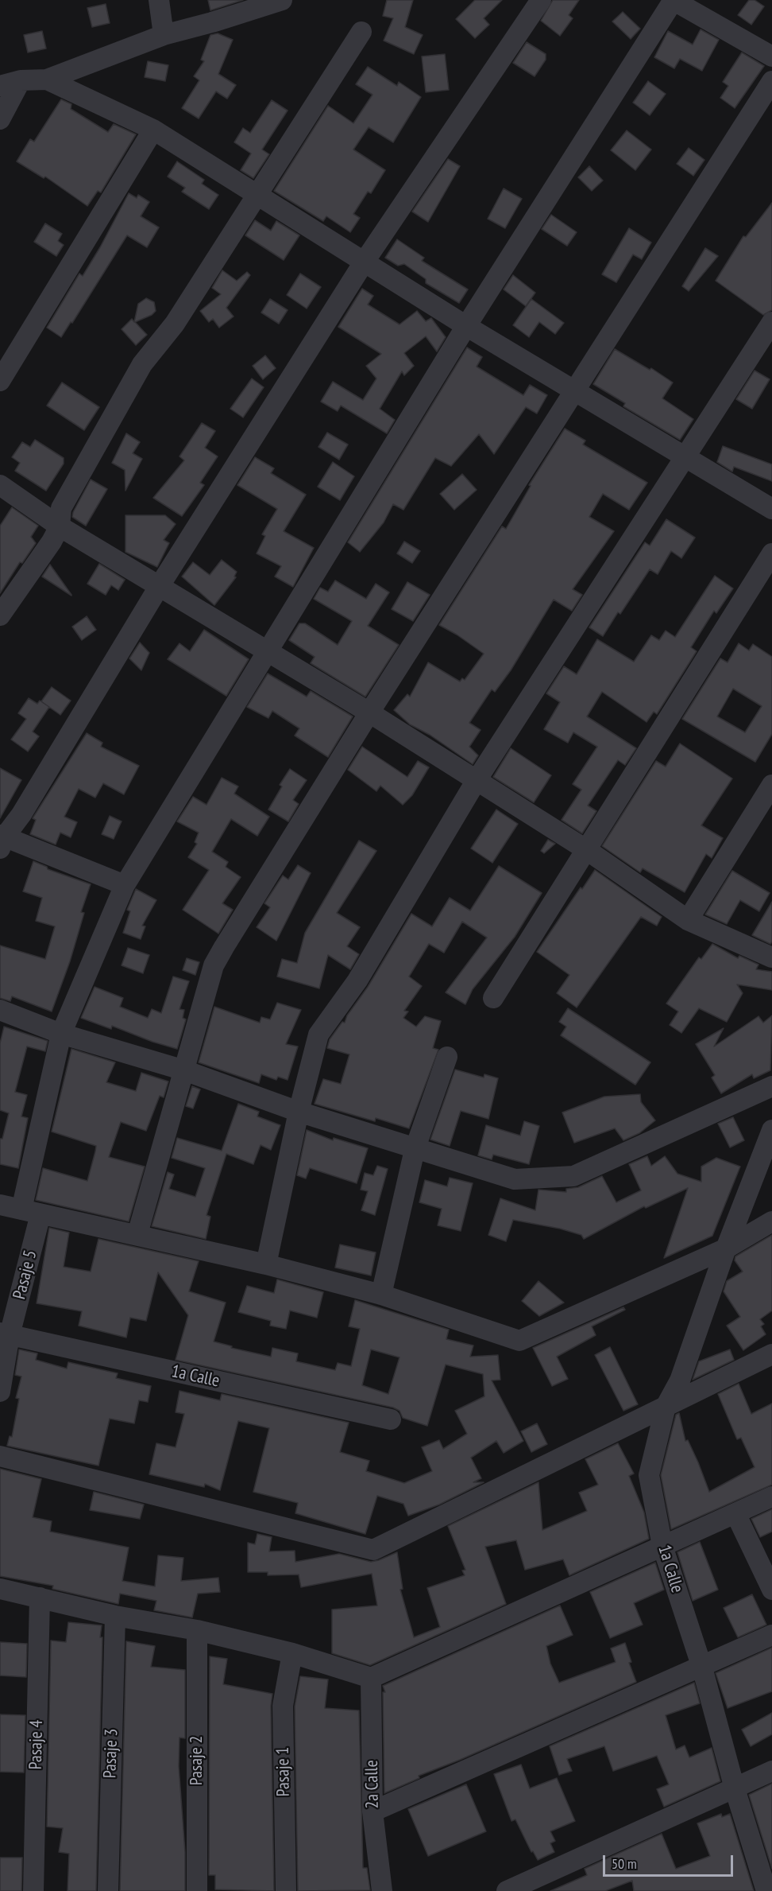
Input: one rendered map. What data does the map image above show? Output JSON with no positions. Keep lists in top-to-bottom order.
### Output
{
  "streets": {
    "street": [
      "Pasaje 5",
      "1a Calle",
      "Pasaje 4",
      "Pasaje 3",
      "Pasaje 2",
      "Pasaje 1",
      "2a Calle"
    ]
  },
  "crossings": [
    ["Pasaje 5", "1a Calle"]
  ],
  "scale_bar": "50 m"
}
